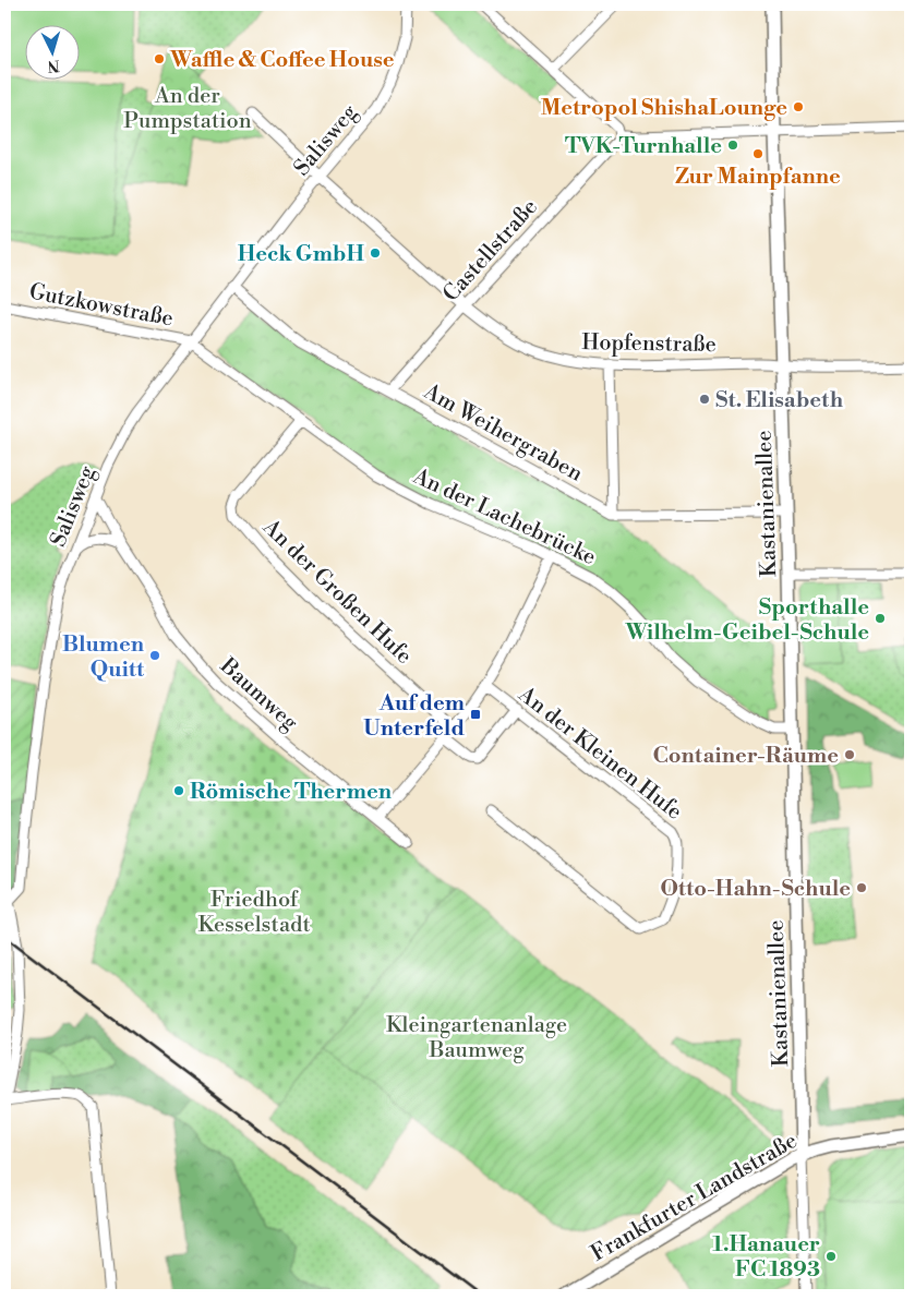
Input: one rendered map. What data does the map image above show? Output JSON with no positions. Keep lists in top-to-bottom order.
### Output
{
  "streets": {
    "street": [
      "Salisweg",
      "Castellstraße",
      "Gutzkowstraße",
      "Hopfenstraße",
      "Am Weihergraben",
      "Kastanienallee",
      "An der Lachebrücke",
      "An der Großen Hufe",
      "Baumweg",
      "An der Kleinen Hufe",
      "Frankfurter Landstraße"
    ]
  },
  "crossings": [
    ["Salisweg", "Gutzkowstraße"],
    ["Salisweg", "Hopfenstraße"],
    ["Salisweg", "Am Weihergraben"],
    ["Salisweg", "An der Lachebrücke"],
    ["Salisweg", "Baumweg"],
    ["Castellstraße", "Hopfenstraße"],
    ["Castellstraße", "Am Weihergraben"],
    ["Gutzkowstraße", "An der Lachebrücke"],
    ["Hopfenstraße", "Kastanienallee"],
    ["Am Weihergraben", "Kastanienallee"],
    ["Kastanienallee", "An der Lachebrücke"],
    ["Kastanienallee", "Frankfurter Landstraße"],
    ["An der Lachebrücke", "An der Großen Hufe"]
  ],
  "parks": ["An der Pumpstation", "Friedhof Kesselstadt", "Kleingartenanlage Baumweg"],
  "places": {
    "other": [
      "Waffle & Coffee House",
      "Metropol ShishaLounge",
      "TVK-Turnhalle",
      "Zur Mainpfanne",
      "Heck GmbH",
      "St. Elisabeth",
      "Sporthalle Wilhelm-Geibel-Schule",
      "Blumen Quitt",
      "Container-Räume",
      "Römische Thermen",
      "Otto-Hahn-Schule",
      "1.Hanauer FC 1893"
    ],
    "transit": ["Auf dem Unterfeld"]
  },
  "north": "bottom"
}
